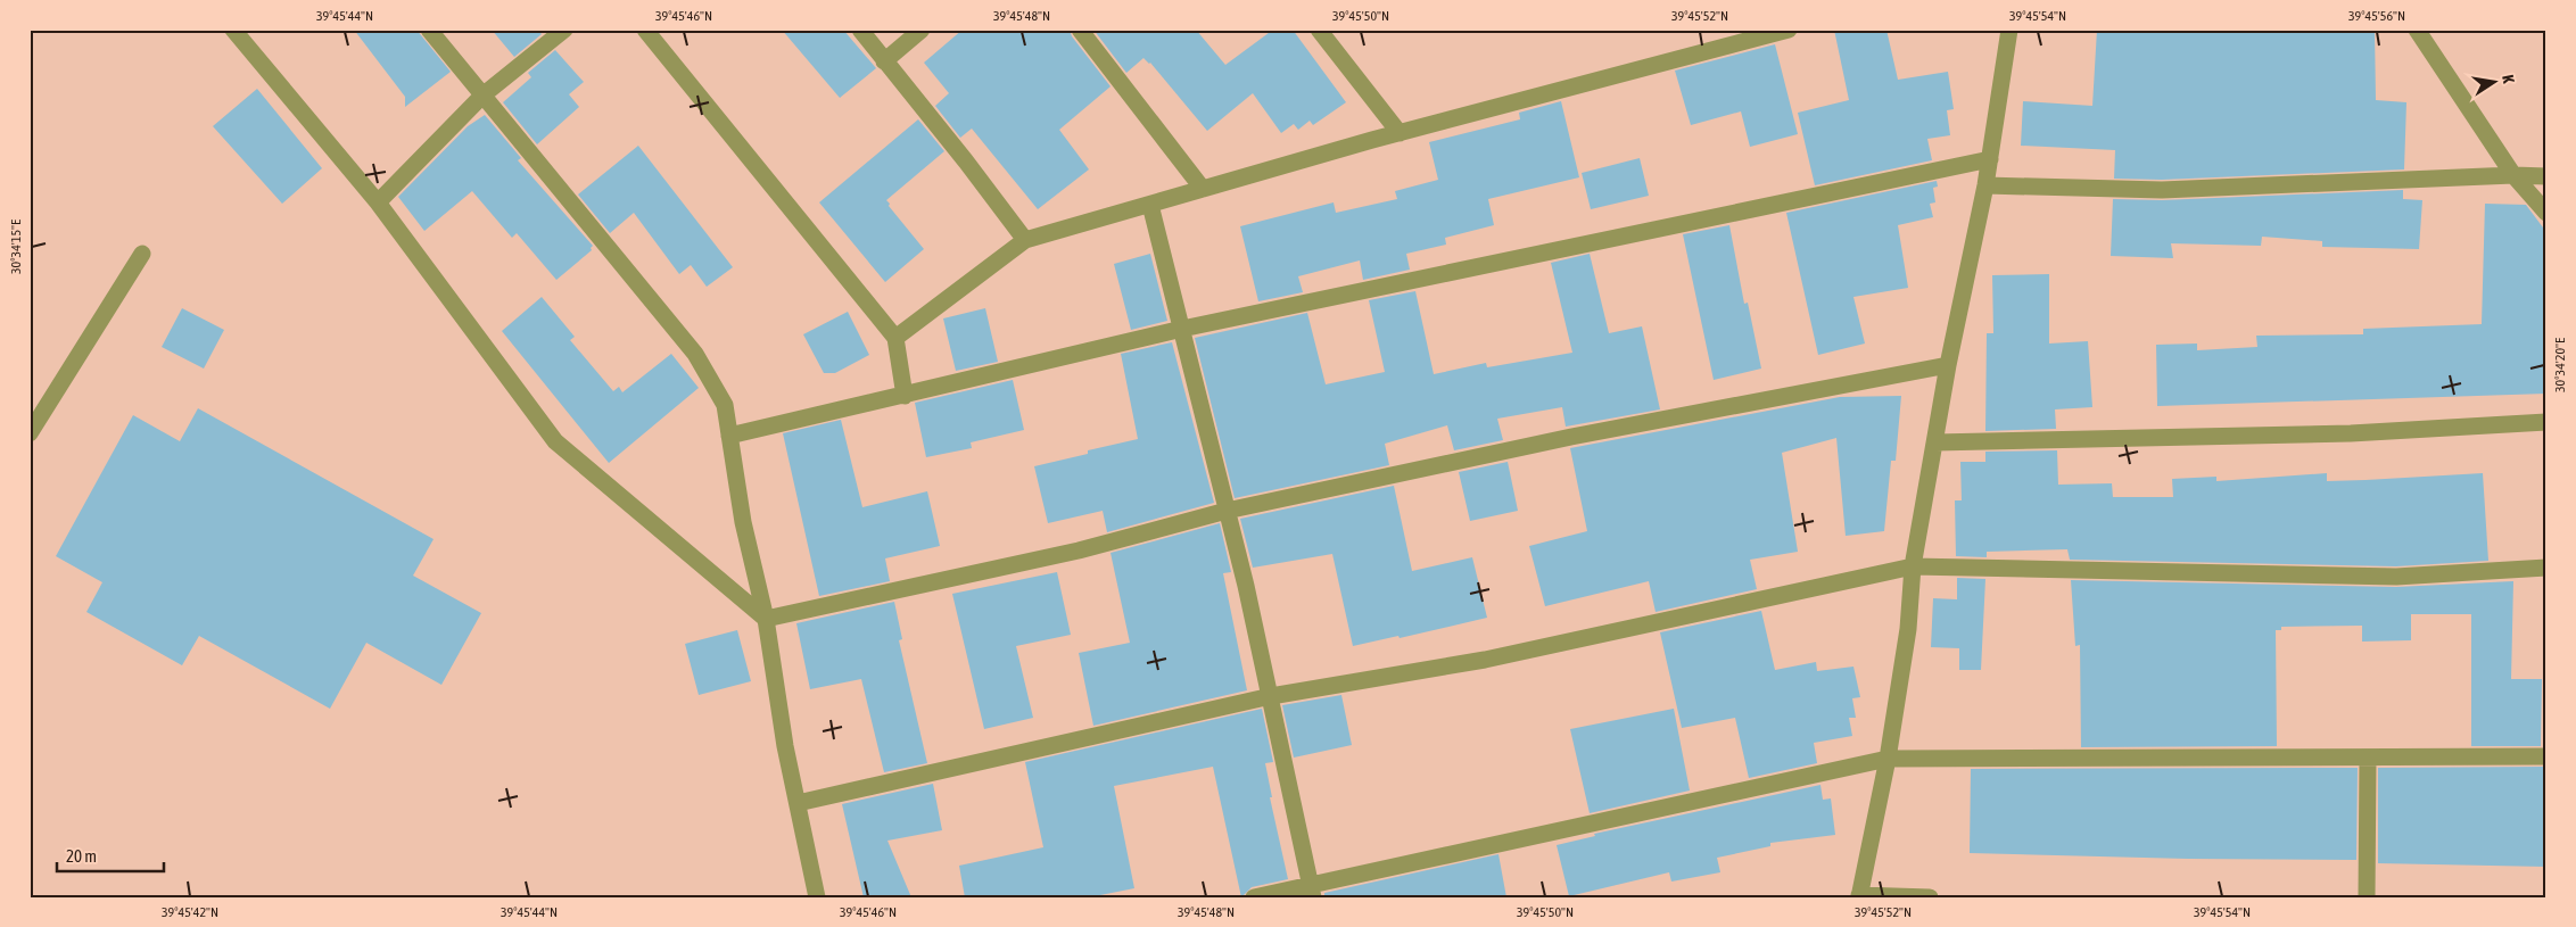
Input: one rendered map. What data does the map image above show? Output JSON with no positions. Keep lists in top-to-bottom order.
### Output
{
  "scale_bar": "20 m",
  "north": "right",
  "coordinates": [
    "39°45'44\"N",
    "39°45'46\"N",
    "39°45'48\"N",
    "39°45'50\"N",
    "39°45'52\"N",
    "39°45'54\"N",
    "39°45'56\"N",
    "30°34'15\"E",
    "30°34'20\"E",
    "39°45'42\"N"
  ]
}
